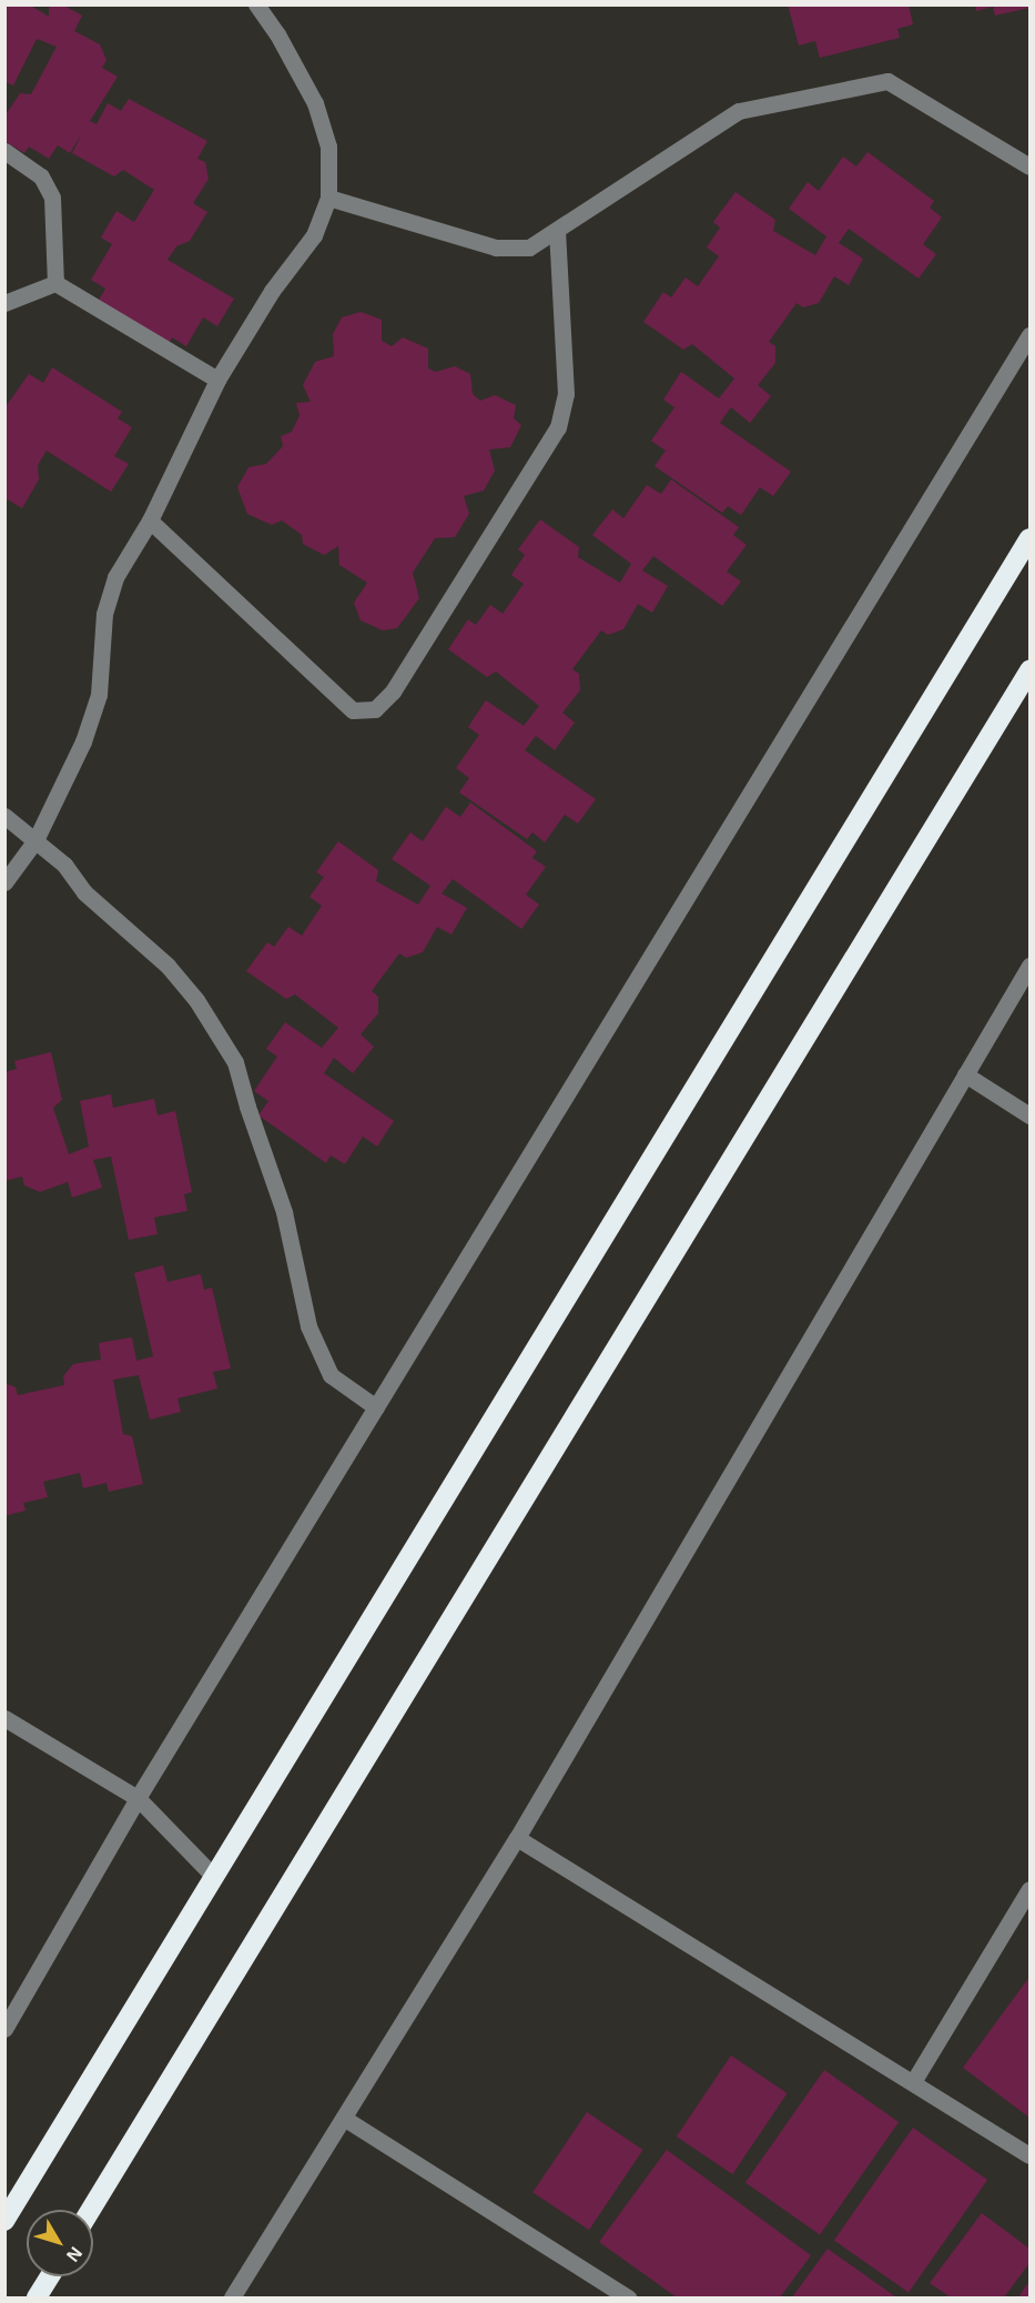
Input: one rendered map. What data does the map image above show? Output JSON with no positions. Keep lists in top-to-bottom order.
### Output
{
  "north": "bottom right"
}
